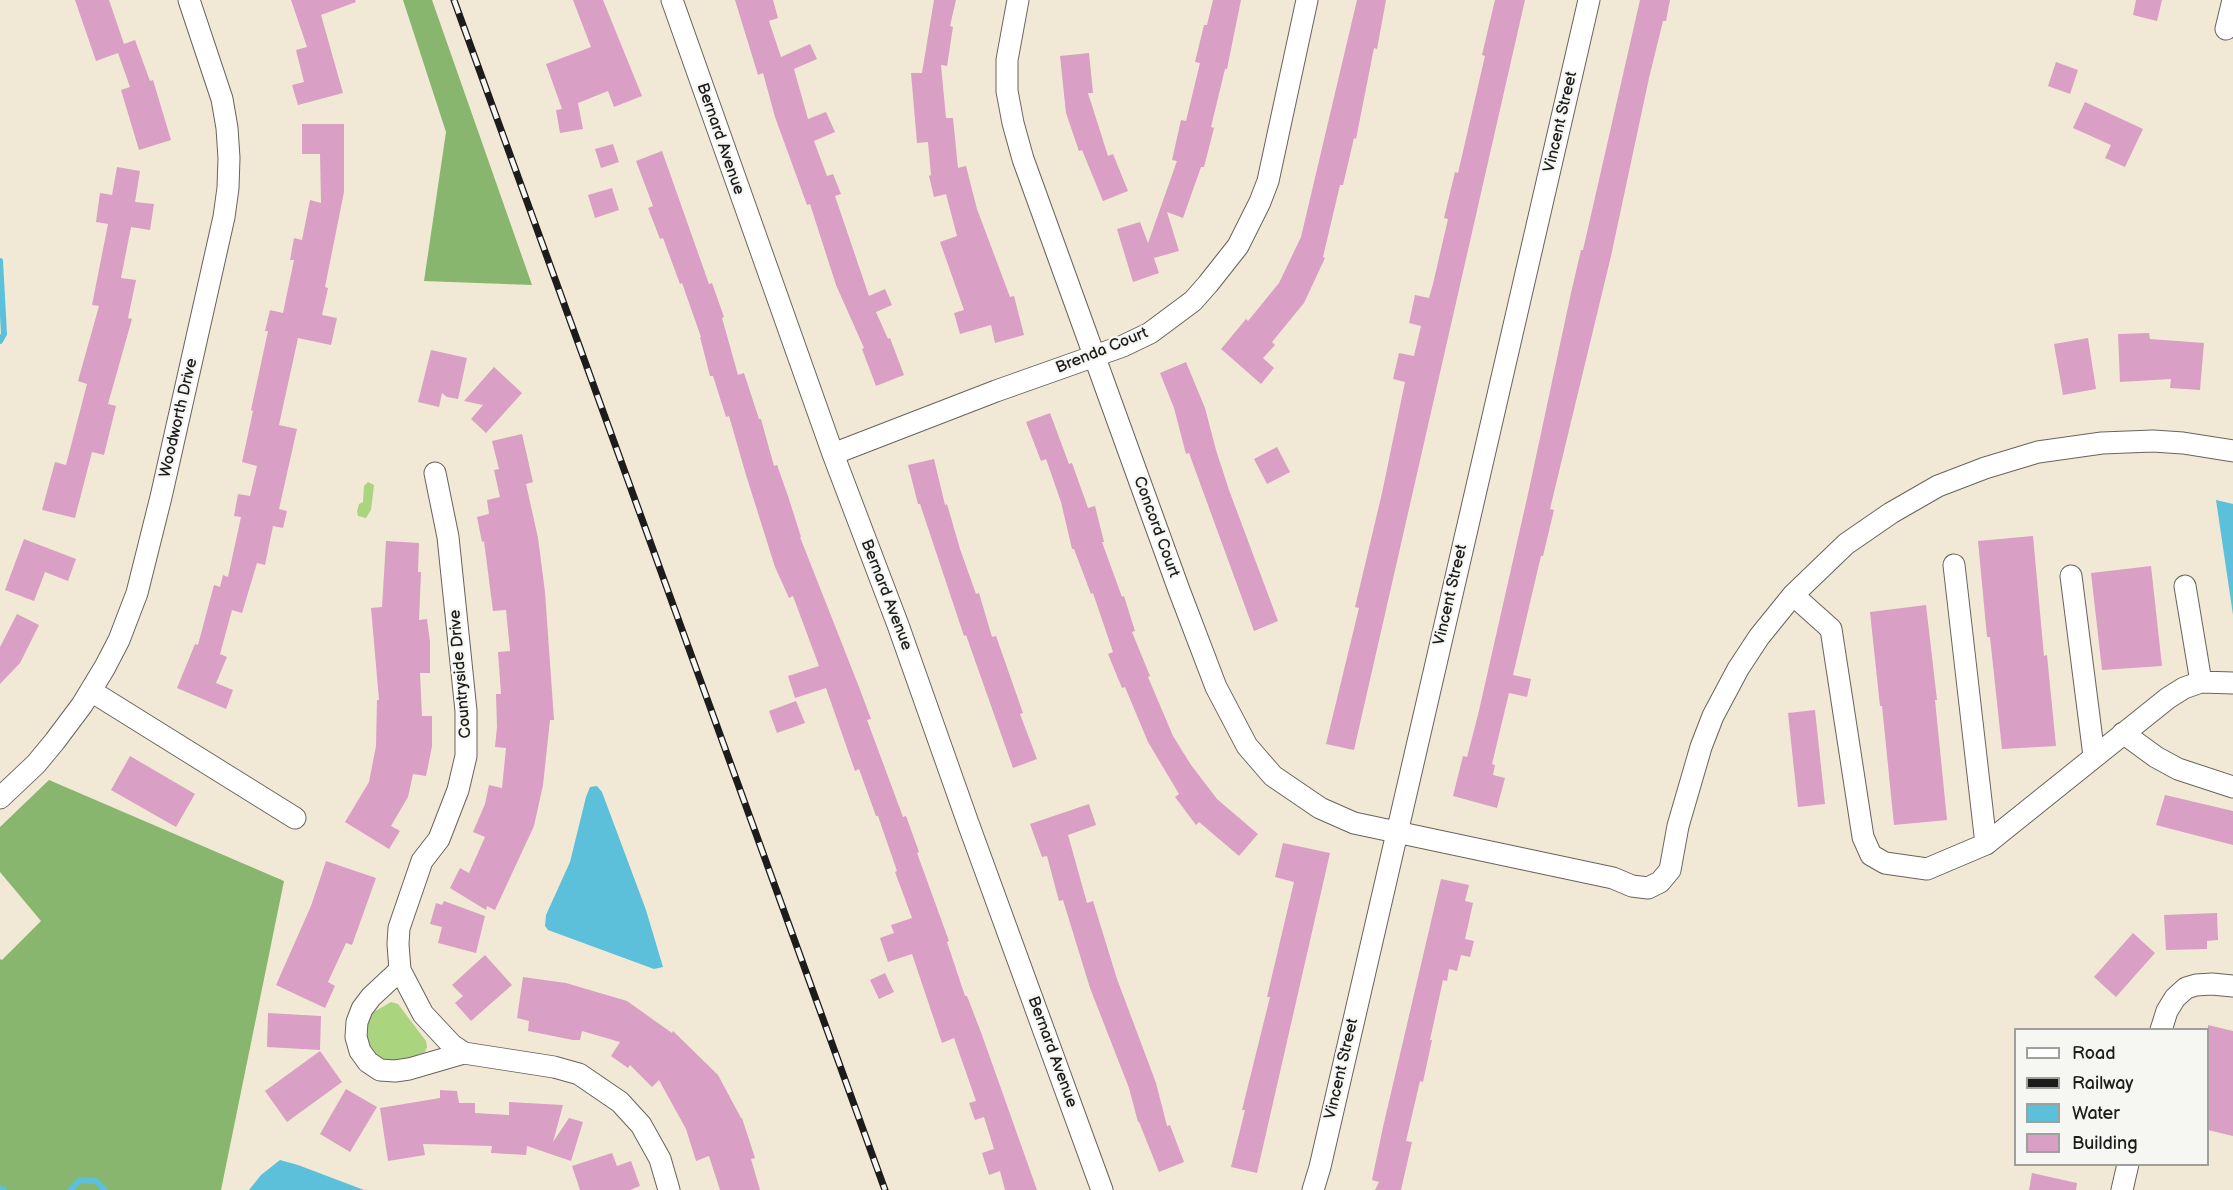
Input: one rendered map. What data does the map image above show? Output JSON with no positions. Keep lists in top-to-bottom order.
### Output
{
  "streets": {
    "street": [
      "Vincent Street",
      "Bernard Avenue",
      "Brenda Court",
      "Woodworth Drive",
      "Concord Court",
      "Countryside Drive"
    ]
  },
  "crossings": [
    ["Vincent Street", "Concord Court"],
    ["Bernard Avenue", "Brenda Court"],
    ["Brenda Court", "Concord Court"]
  ],
  "legend": [
    "Road",
    "Railway",
    "Water",
    "Building"
  ]
}
